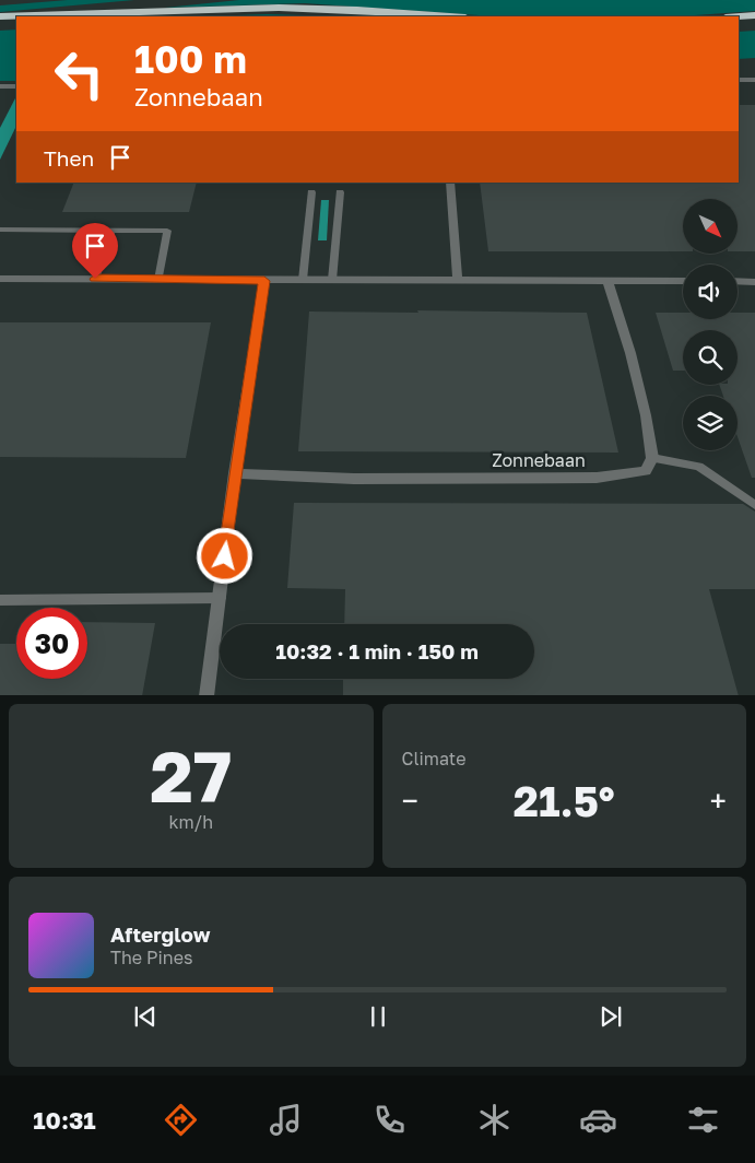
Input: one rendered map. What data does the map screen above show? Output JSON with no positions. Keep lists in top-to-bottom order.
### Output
{
  "streets": {
    "street": ["Zonnebaan"]
  },
  "north": "bottom right",
  "page": {
    "turn": ["100 m", "Zonnebaan"],
    "then": "Then",
    "limit": "30",
    "trip": "10:32 · 1 min · 150 m",
    "tile": [
      ["27", "km/h"],
      "Climate"
    ],
    "heat": ["−", "21.5°", "+"],
    "song": ["Afterglow", "The Pines"],
    "tabs": "10:31"
  }
}
